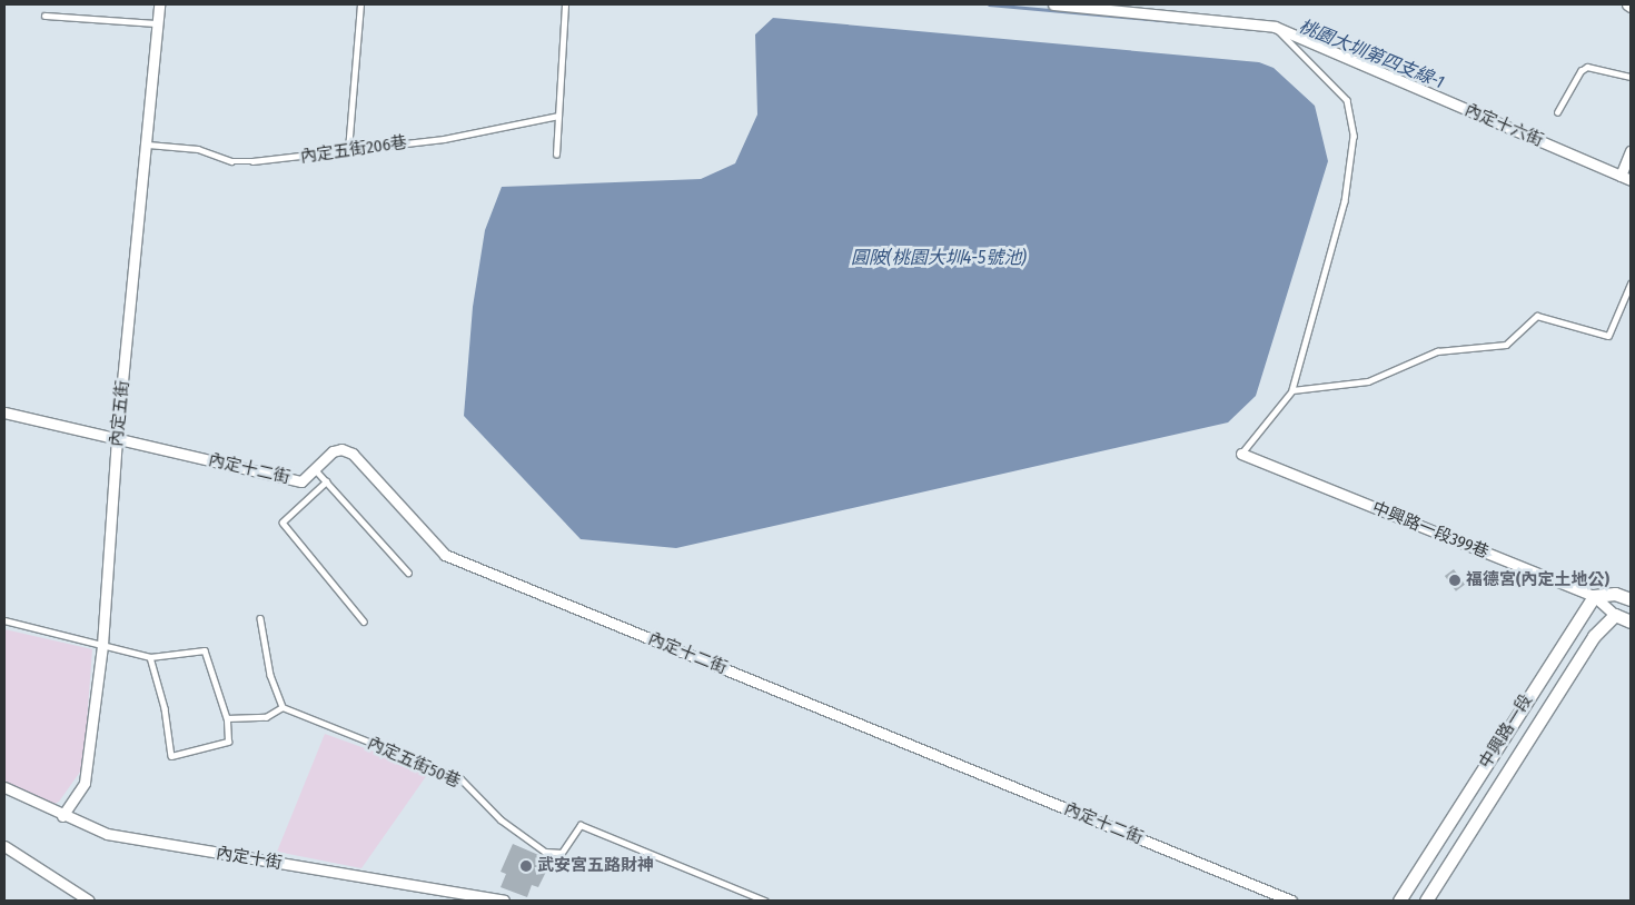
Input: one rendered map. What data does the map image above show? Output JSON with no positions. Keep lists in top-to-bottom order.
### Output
{
  "streets": {
    "street": [
      "內定十六街",
      "內定五街",
      "內定十二街",
      "中興路一段399巷",
      "中興路一段",
      "內定十街"
    ],
    "lane": ["內定五街206巷", "內定五街50巷"]
  },
  "crossings": [
    ["內定五街206巷", "內定五街"],
    ["內定五街", "內定十二街"],
    ["內定五街", "內定十街"],
    ["中興路一段399巷", "中興路一段"]
  ],
  "water": ["桃園大圳第四支線-1", "圓陂(桃園大圳4-5號池)"],
  "places": ["福德宮(內定土地公)", "武安宮五路財神"]
}
